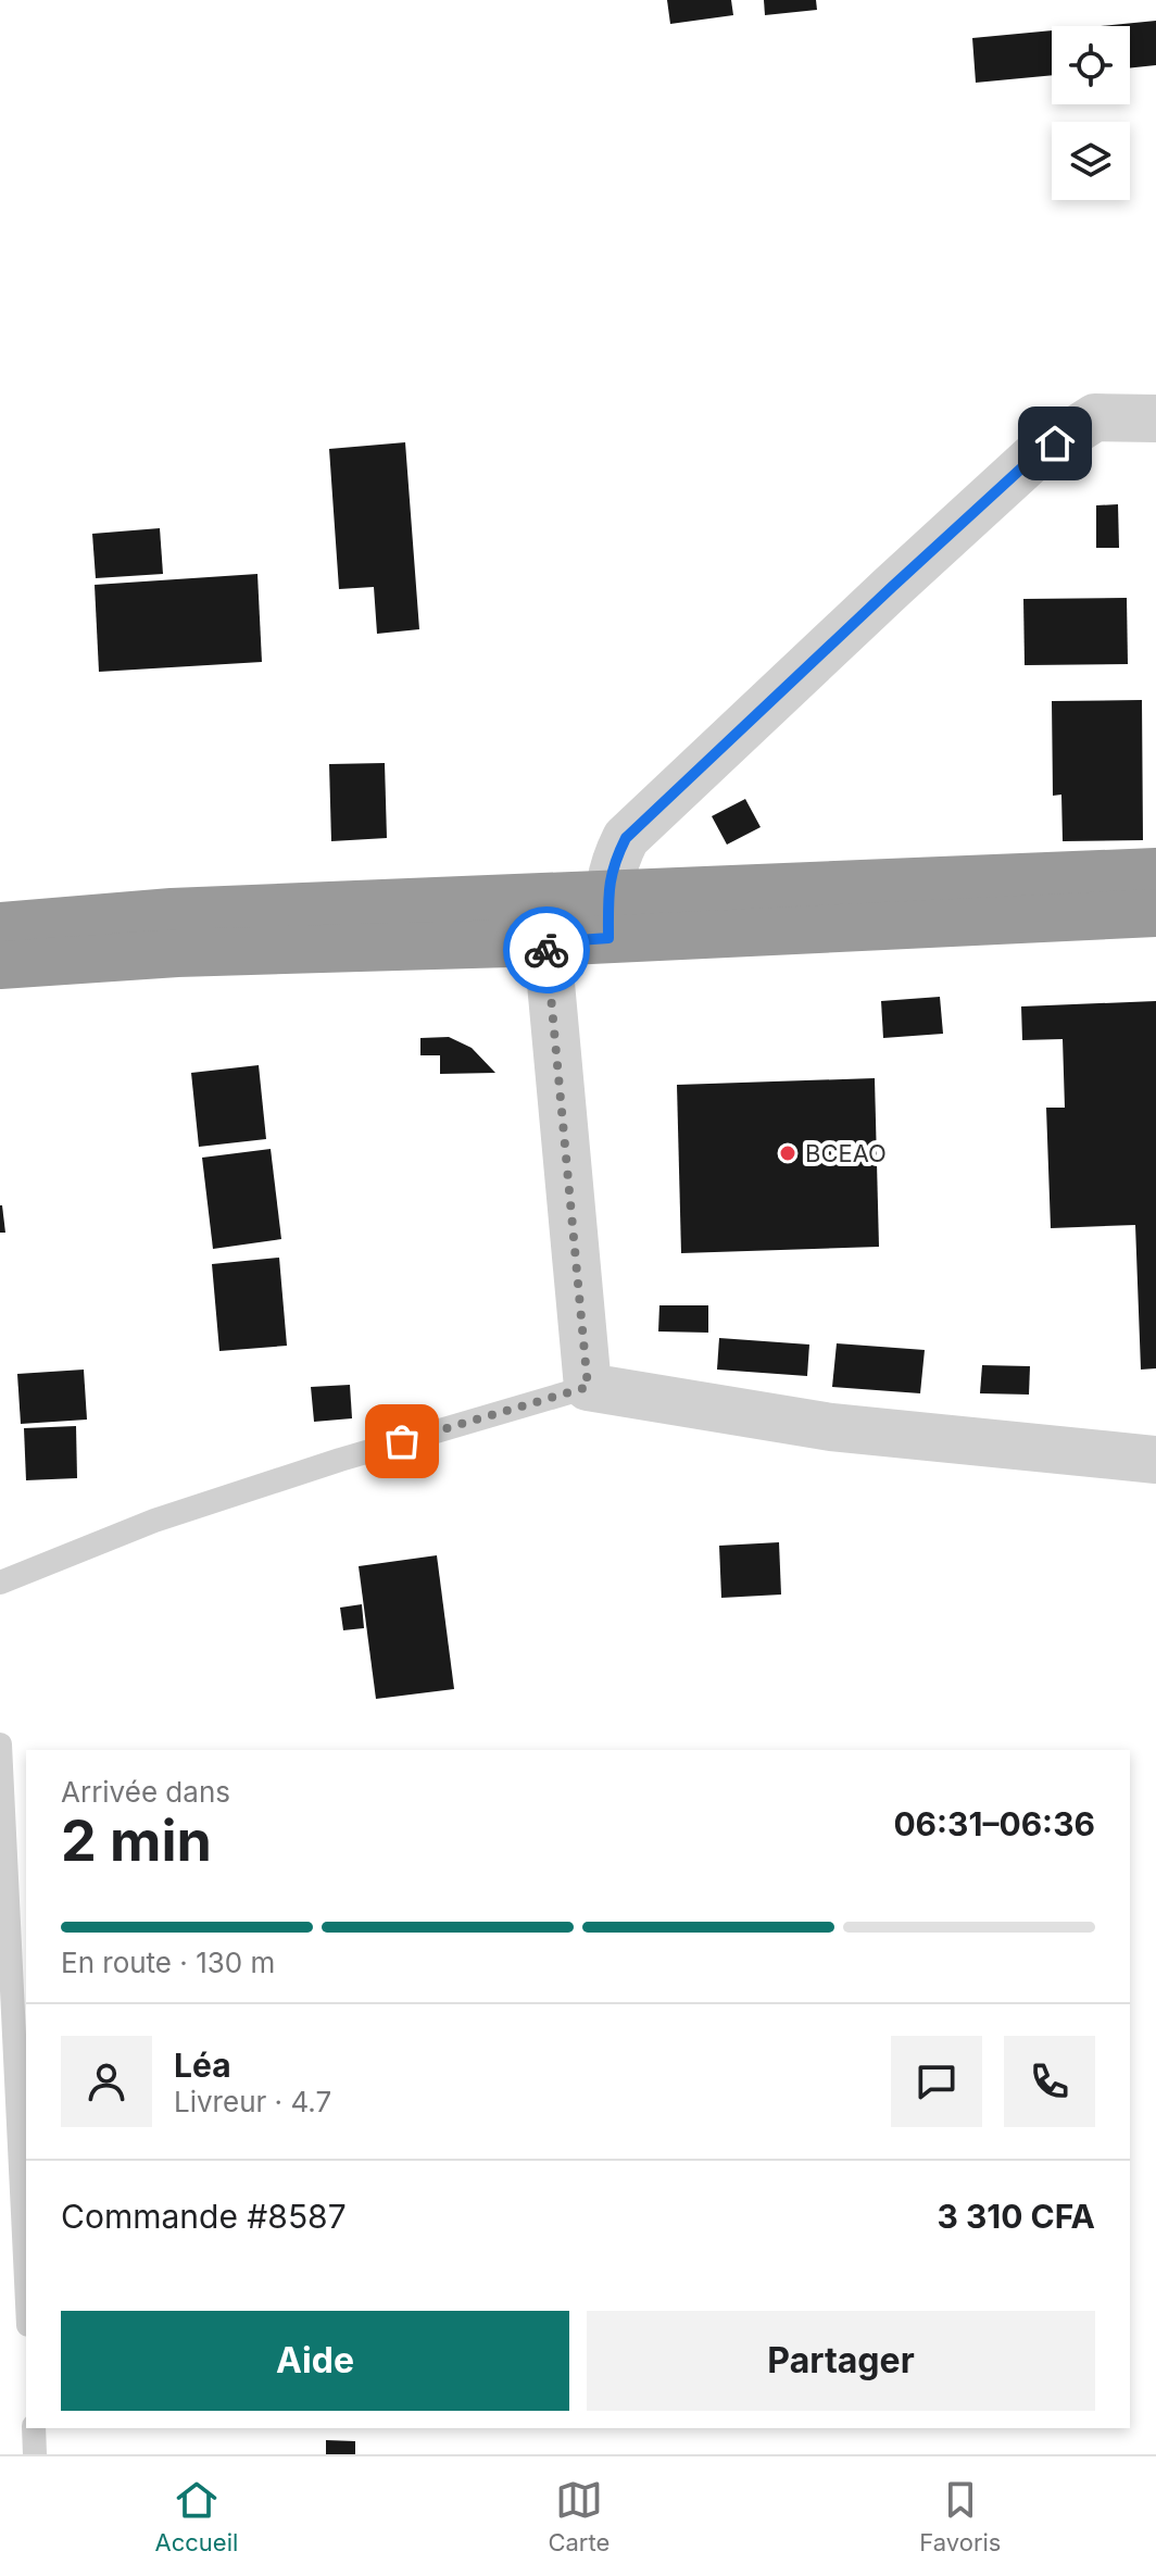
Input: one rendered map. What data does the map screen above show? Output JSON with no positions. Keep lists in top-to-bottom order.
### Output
{
  "places": ["BCEAO"],
  "page": {
    "heading": ["2 min", "Arrivée dans", "06:31–06:36"],
    "panel": [
      "Léa",
      "Livreur · 4.7",
      "Commande #8587",
      "3 310 CFA"
    ],
    "bar": "En route · 130 m",
    "buttons": ["Aide", "Partager"],
    "tabs": ["Accueil", "Carte", "Favoris"]
  }
}
